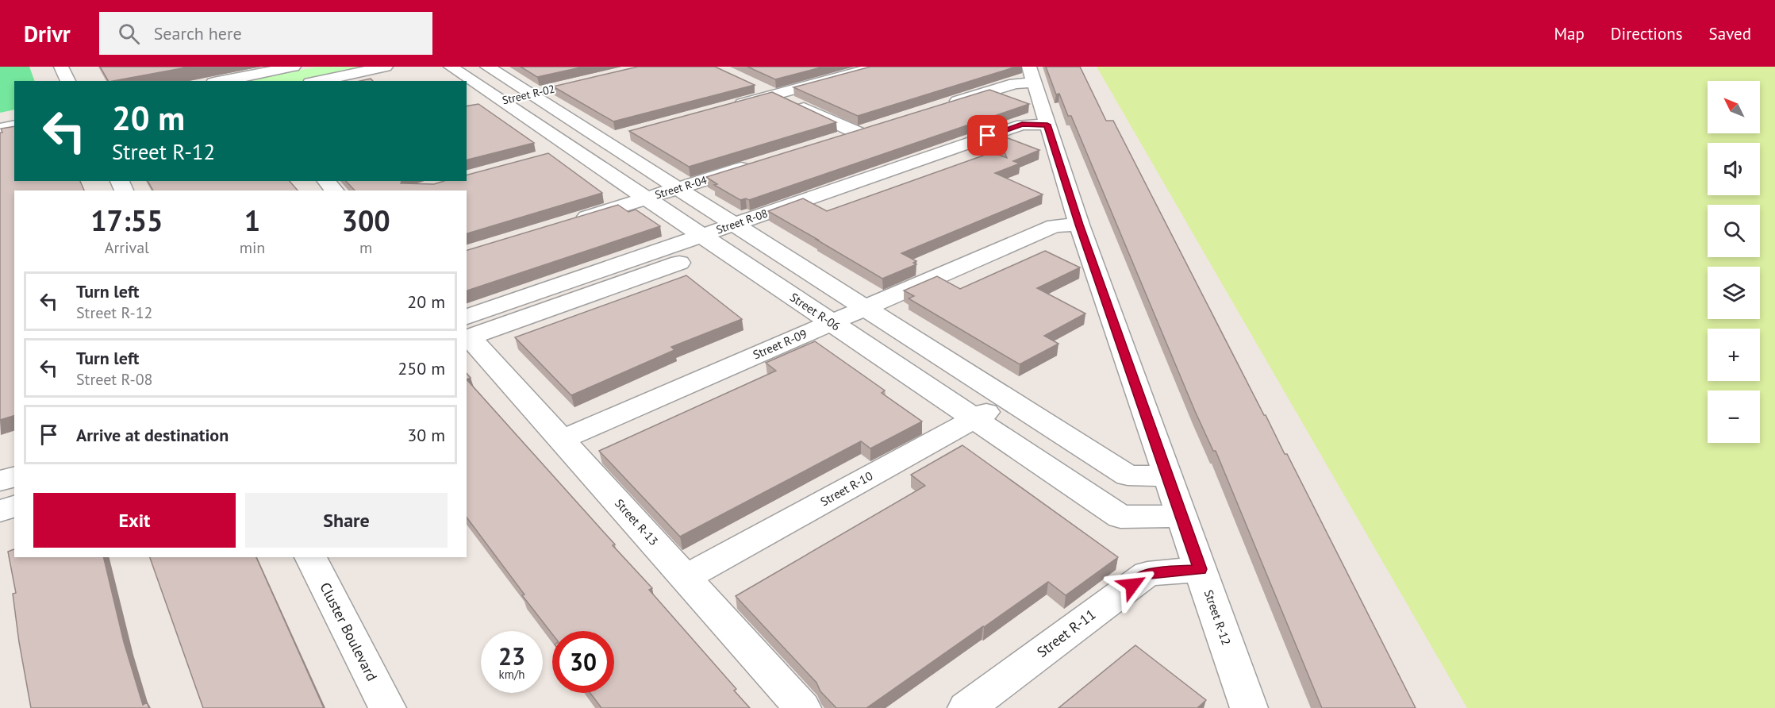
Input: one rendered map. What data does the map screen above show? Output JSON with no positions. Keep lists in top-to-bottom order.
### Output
{
  "streets": {
    "street": [
      "Street R-02",
      "Street R-04",
      "Street R-08",
      "Street R-06",
      "Street R-09",
      "Street R-10",
      "Street R-13",
      "Street R-12",
      "Cluster Boulevard",
      "Street R-11"
    ]
  },
  "crossings": [
    ["Street R-02", "Street R-06"],
    ["Street R-04", "Street R-06"],
    ["Street R-08", "Street R-06"],
    ["Street R-08", "Street R-13"],
    ["Street R-08", "Street R-12"],
    ["Street R-06", "Street R-09"],
    ["Street R-06", "Street R-10"],
    ["Street R-06", "Street R-12"],
    ["Street R-09", "Street R-13"],
    ["Street R-09", "Street R-12"],
    ["Street R-10", "Street R-13"],
    ["Street R-12", "Street R-11"]
  ],
  "north": "top left",
  "page": {
    "header": "Drivr",
    "search": "Search here",
    "nav": ["Map", "Directions", "Saved"],
    "map_buttons": ["+", "−"],
    "turn": ["20 m", "Street R-12"],
    "eta": [
      "17:55",
      "Arrival",
      "1",
      "min",
      "300",
      "m"
    ],
    "list": [
      {
        "name": "Turn left",
        "note": "Street R-12",
        "value": "20 m"
      },
      {
        "name": "Turn left",
        "note": "Street R-08",
        "value": "250 m"
      },
      {
        "name": "Arrive at destination",
        "value": "30 m"
      }
    ],
    "buttons": ["Exit", "Share"],
    "speed": "23 km/h",
    "limit": "30"
  }
}
